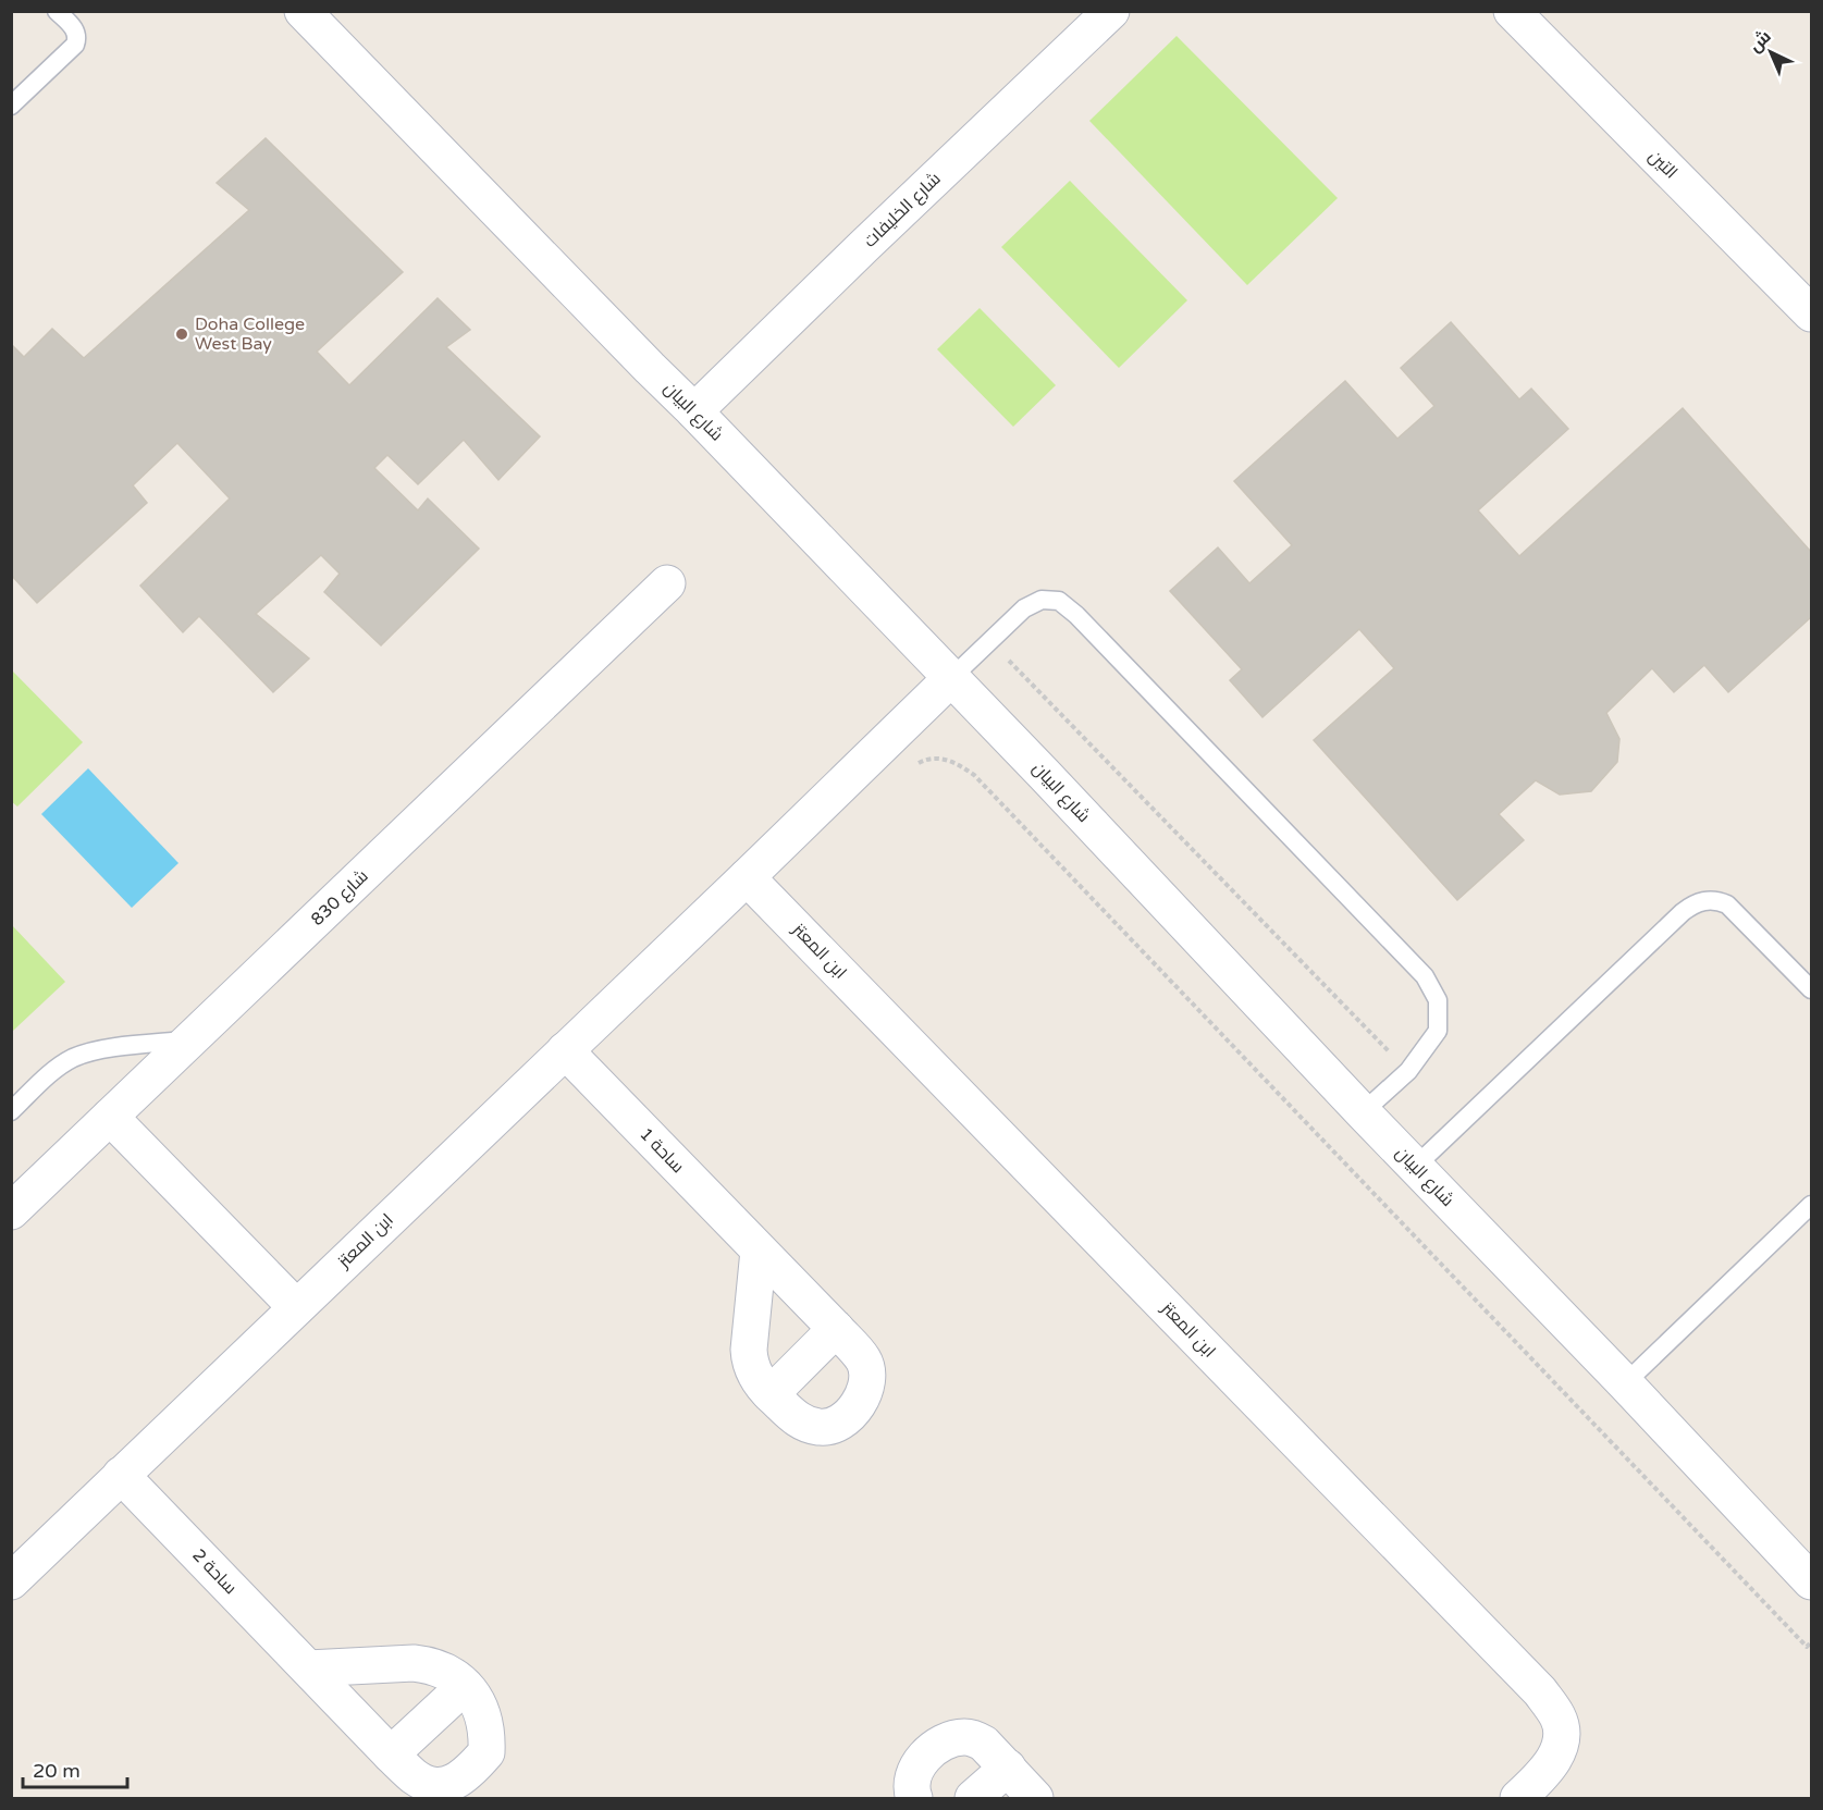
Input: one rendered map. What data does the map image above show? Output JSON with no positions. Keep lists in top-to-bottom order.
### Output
{
  "streets": {
    "street": [
      "التين",
      "شارع الخليفات",
      "شارع البيان",
      "شارع 830",
      "ابن المعتز",
      "ساحة 1",
      "ساحة 2"
    ]
  },
  "crossings": [
    ["شارع الخليفات", "شارع البيان"],
    ["شارع البيان", "ابن المعتز"],
    ["ابن المعتز", "ساحة 1"],
    ["ابن المعتز", "ساحة 2"]
  ],
  "places": ["Doha College West Bay"],
  "scale_bar": "20 m",
  "north": "top left"
}
